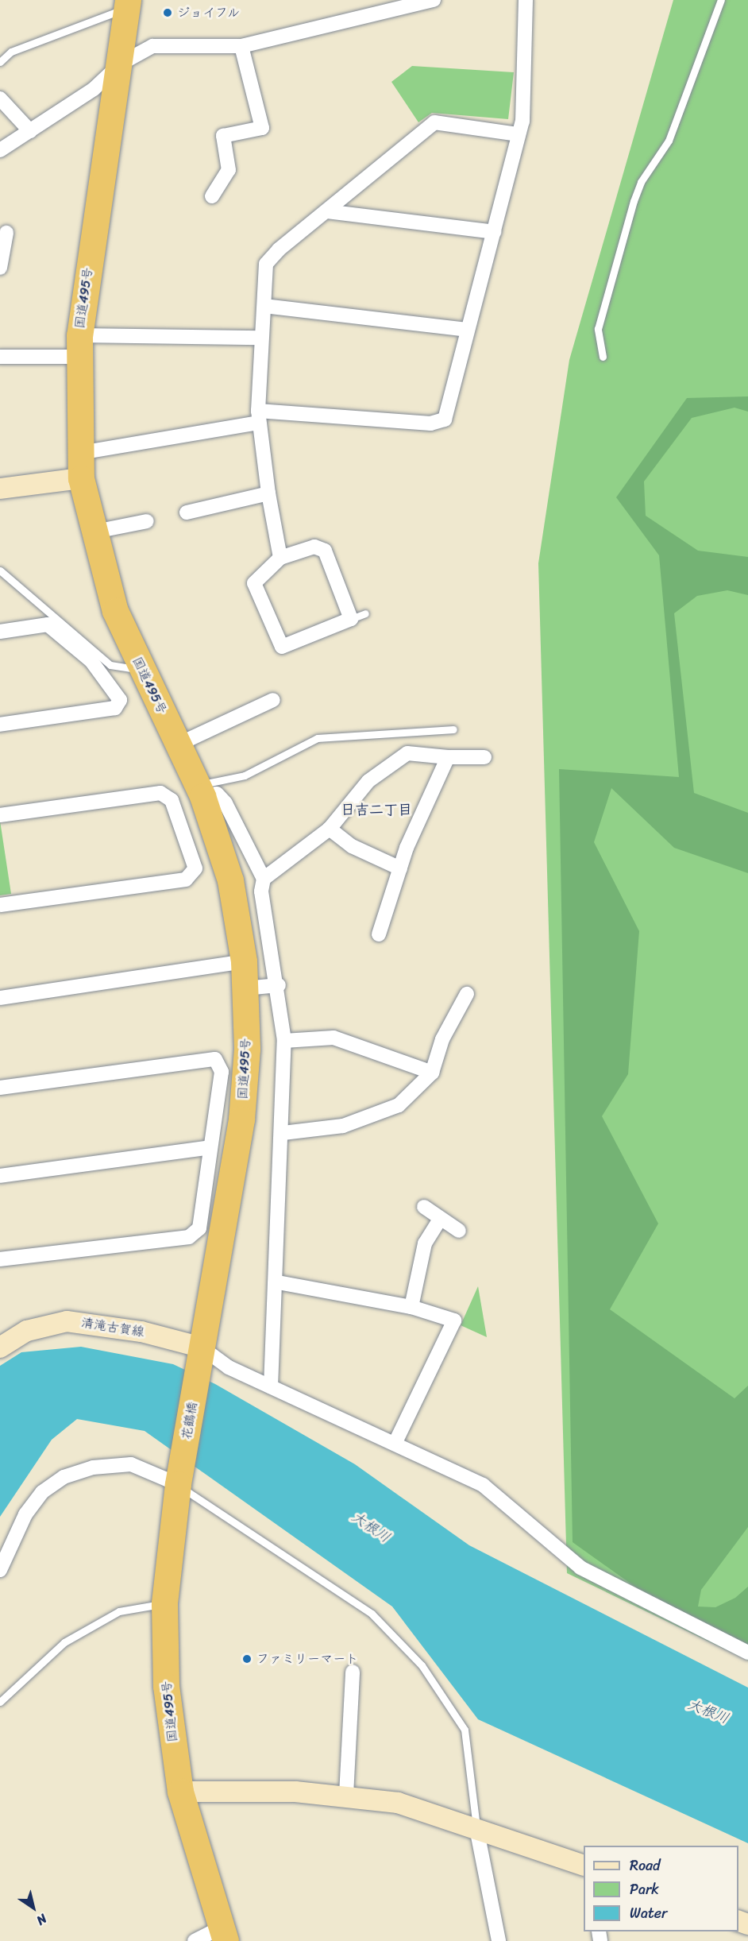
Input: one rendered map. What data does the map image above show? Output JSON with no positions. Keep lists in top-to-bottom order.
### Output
{
  "streets": {
    "highway": ["国道495号", "花鶴橋"],
    "street": ["清滝古賀線"]
  },
  "crossings": [
    ["国道495号", "清滝古賀線"],
    ["国道495号", "花鶴橋"],
    ["清滝古賀線", "花鶴橋"]
  ],
  "districts": ["日吉二丁目"],
  "water": ["大根川"],
  "places": ["ジョイフル", "ファミリーマート"],
  "legend": ["Road", "Park", "Water"],
  "north": "bottom right"
}
